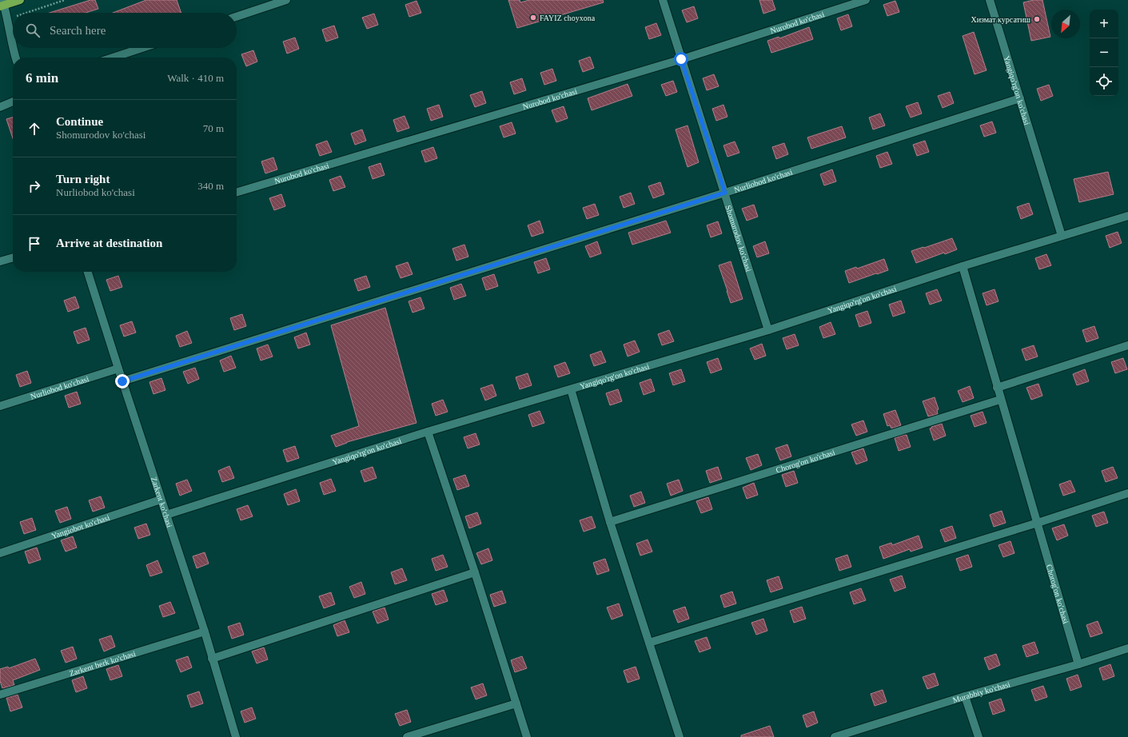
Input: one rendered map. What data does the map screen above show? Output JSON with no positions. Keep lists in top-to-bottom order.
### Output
{
  "streets": {
    "street": [
      "Nurobod ko'chasi",
      "Yangiqo'rg'on ko'chasi",
      "Nurliobod ko'chasi",
      "Shomurodov ko'chasi",
      "Chorog'on ko'chasi",
      "Zarkent ko'chasi",
      "Yangiobot ko'chasi",
      "Zarkent berk ko'chasi",
      "Murabbiy ko'chasi"
    ]
  },
  "crossings": [
    ["Nurobod ko'chasi", "Shomurodov ko'chasi"],
    ["Yangiqo'rg'on ko'chasi", "Nurliobod ko'chasi"],
    ["Yangiqo'rg'on ko'chasi", "Shomurodov ko'chasi"],
    ["Yangiqo'rg'on ko'chasi", "Chorog'on ko'chasi"],
    ["Yangiqo'rg'on ko'chasi", "Zarkent ko'chasi"],
    ["Nurliobod ko'chasi", "Shomurodov ko'chasi"],
    ["Nurliobod ko'chasi", "Zarkent ko'chasi"],
    ["Chorog'on ko'chasi", "Murabbiy ko'chasi"],
    ["Zarkent ko'chasi", "Yangiobot ko'chasi"],
    ["Zarkent ko'chasi", "Zarkent berk ko'chasi"]
  ],
  "places": ["FAYIZ choyxona", "Хизмат курсатиш"],
  "north": "bottom left",
  "page": {
    "map_buttons": ["+", "−"],
    "search": "Search here",
    "heading": ["6 min", "Walk · 410 m"],
    "list": [
      ["Continue", "Shomurodov ko'chasi", "70 m"],
      ["Turn right", "Nurliobod ko'chasi", "340 m"],
      "Arrive at destination"
    ]
  }
}
